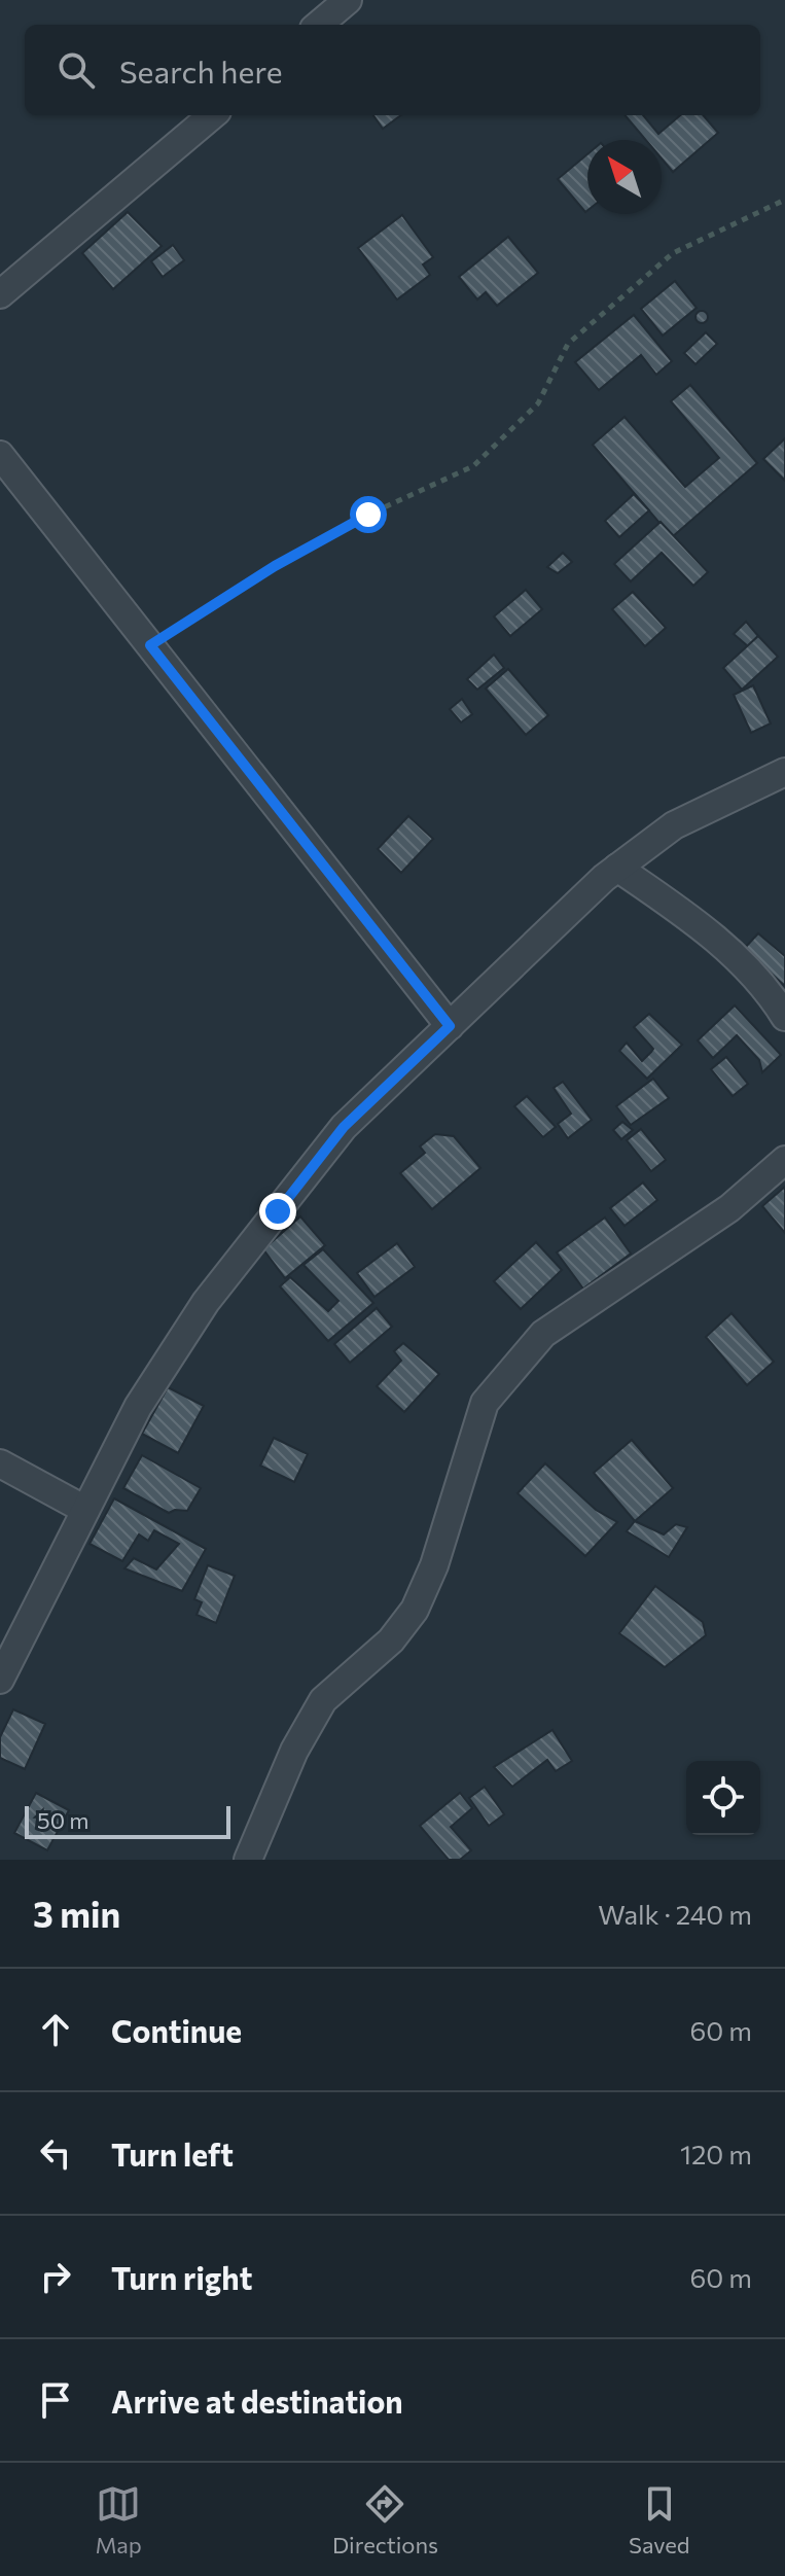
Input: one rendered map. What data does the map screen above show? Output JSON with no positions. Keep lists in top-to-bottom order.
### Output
{
  "scale_bar": "50 m",
  "north": "top left",
  "page": {
    "search": "Search here",
    "scale": "50 m",
    "heading": ["3 min", "Walk · 240 m"],
    "list": [
      ["Continue", "60 m"],
      ["Turn left", "120 m"],
      ["Turn right", "60 m"],
      "Arrive at destination"
    ],
    "nav": ["Map", "Directions", "Saved"]
  }
}
